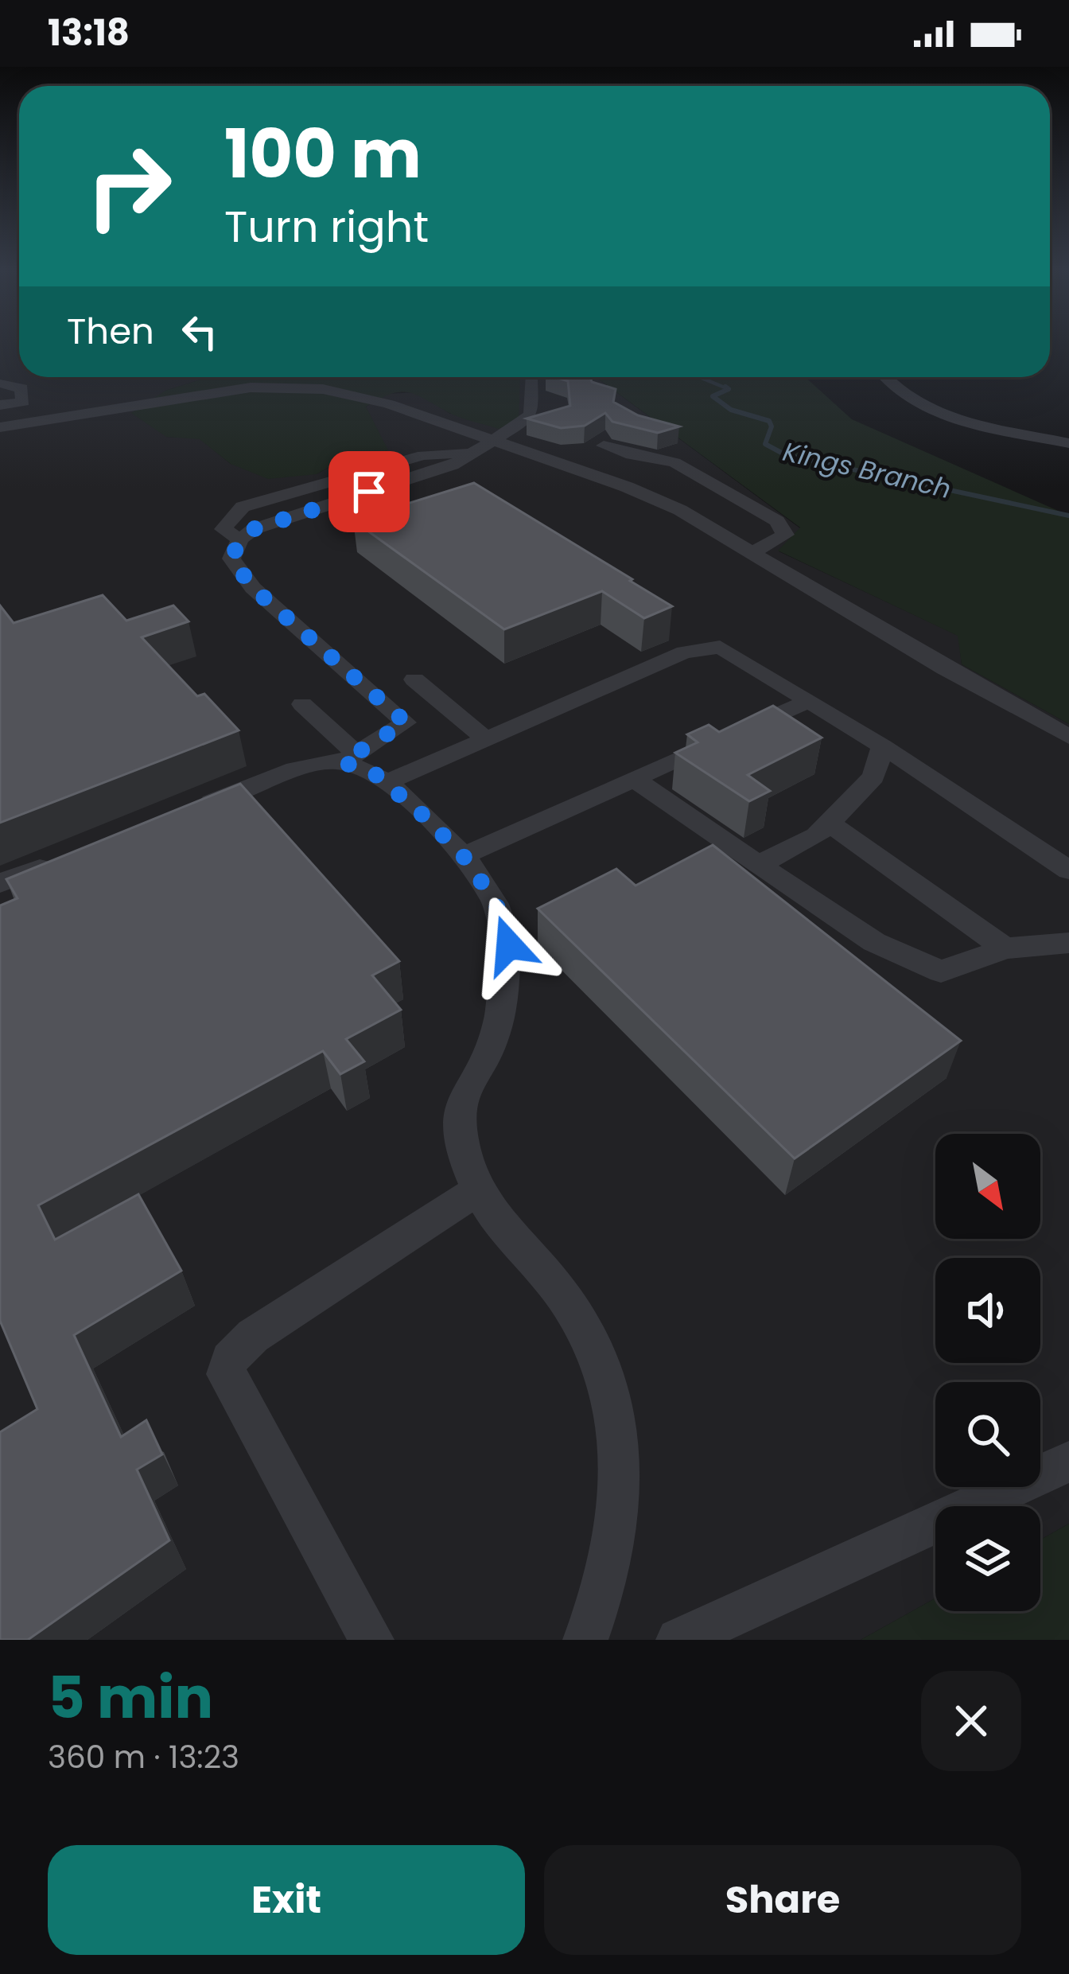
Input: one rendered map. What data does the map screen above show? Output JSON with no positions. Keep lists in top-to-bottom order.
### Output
{
  "water": ["Kings Branch"],
  "north": "bottom right",
  "page": {
    "status": "13:18",
    "turn": ["100 m", "Turn right"],
    "then": "Then",
    "heading": ["5 min", "360 m · 13:23"],
    "buttons": ["Exit", "Share"]
  }
}
